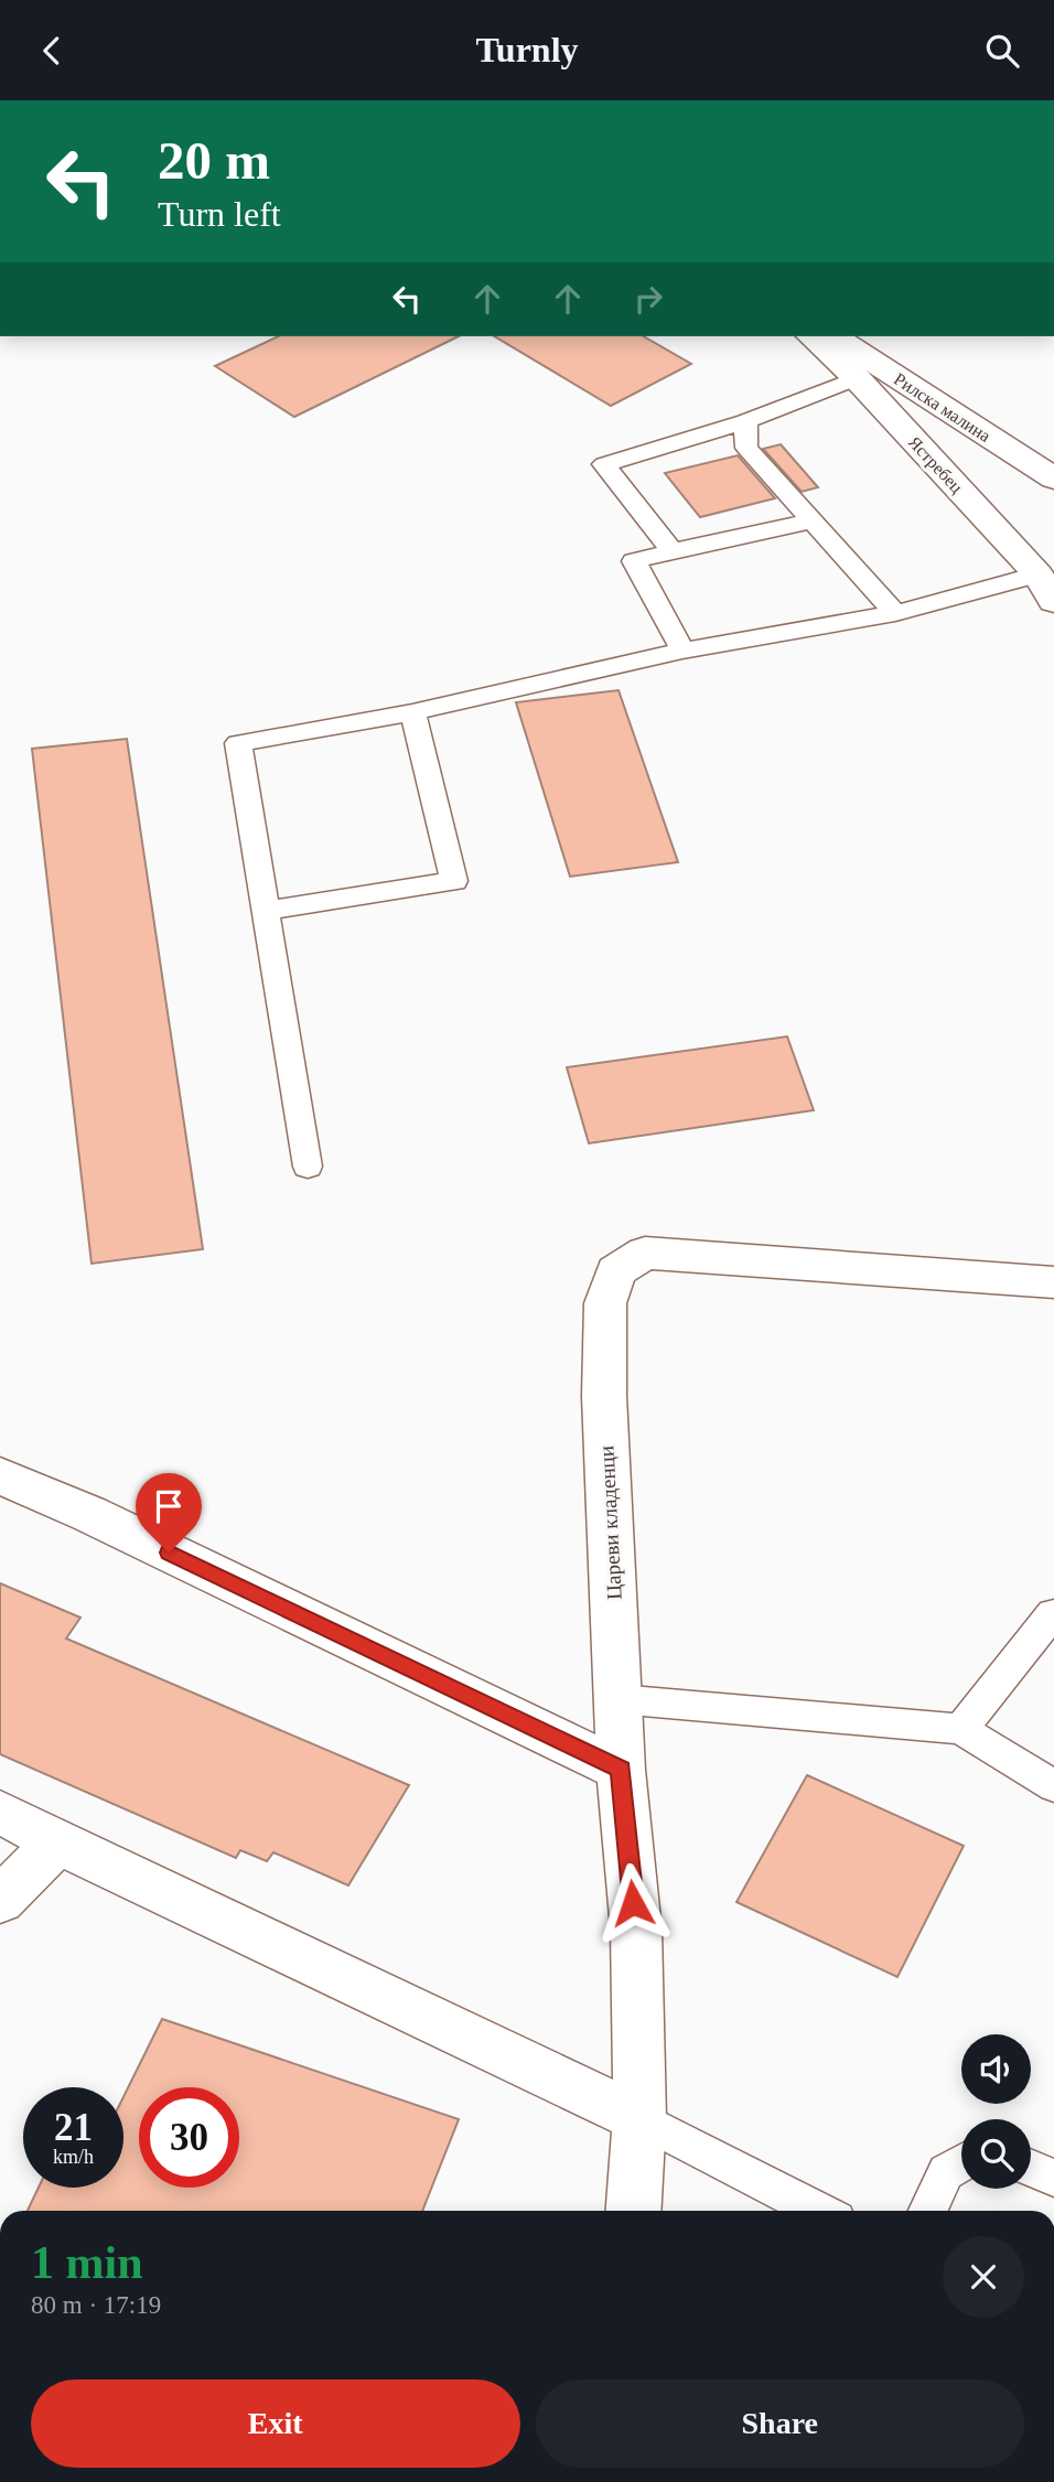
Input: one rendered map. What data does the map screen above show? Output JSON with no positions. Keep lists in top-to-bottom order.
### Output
{
  "streets": {
    "street": ["Рилска малина", "Ястребец", "Цареви кладенци"]
  },
  "page": {
    "header": "Turnly",
    "turn": ["20 m", "Turn left"],
    "speed": "21 km/h",
    "limit": "30",
    "heading": ["1 min", "80 m · 17:19"],
    "buttons": ["Exit", "Share"]
  }
}
